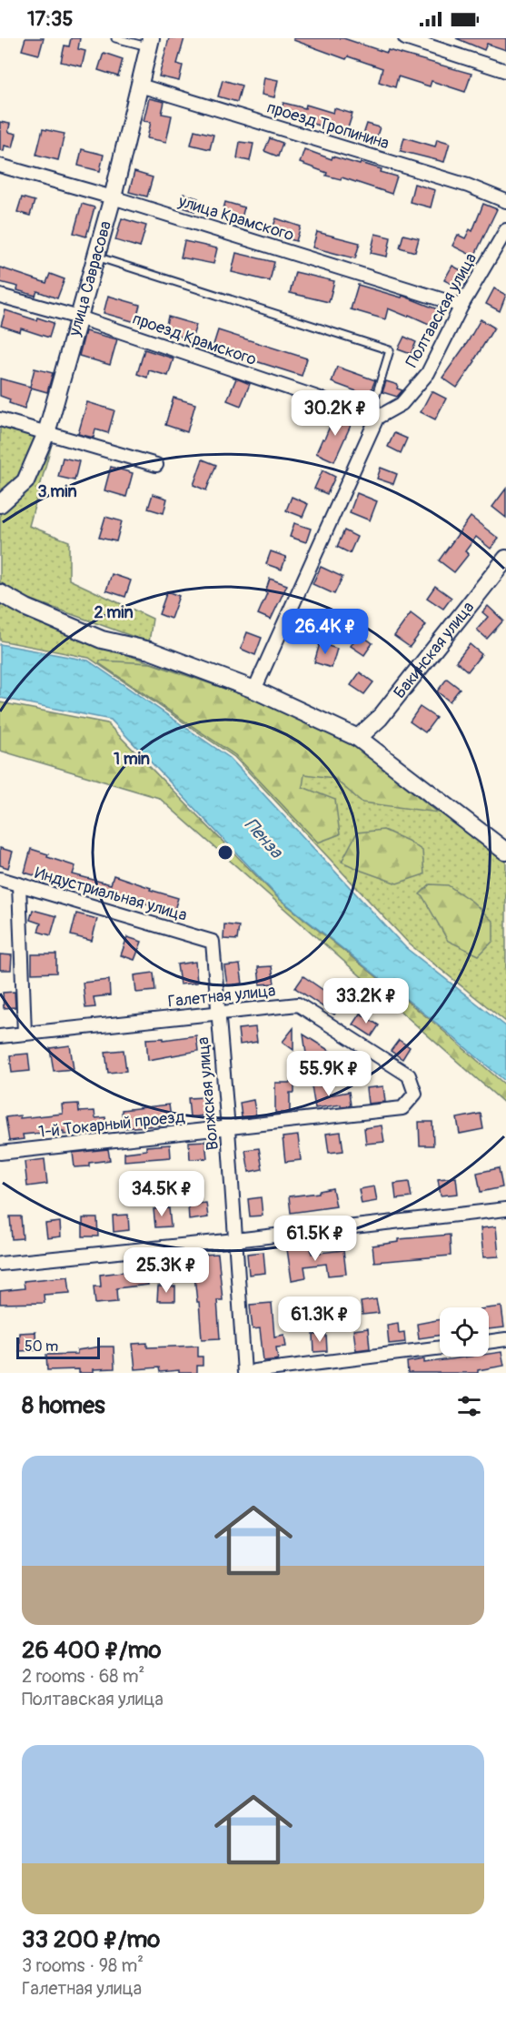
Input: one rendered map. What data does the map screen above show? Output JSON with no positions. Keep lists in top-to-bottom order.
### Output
{
  "streets": {
    "street": [
      "проезд Тропинина",
      "улица Крамского",
      "улица Саврасова",
      "Полтавская улица",
      "проезд Крамского",
      "Бакинская улица",
      "Индустриальная улица",
      "Галетная улица",
      "Волжская улица",
      "1-й Токарный проезд"
    ]
  },
  "crossings": [
    ["проезд Тропинина", "улица Саврасова"],
    ["улица Крамского", "улица Саврасова"],
    ["улица Крамского", "Полтавская улица"],
    ["улица Саврасова", "проезд Крамского"],
    ["Полтавская улица", "проезд Крамского"],
    ["Индустриальная улица", "Волжская улица"],
    ["Галетная улица", "Волжская улица"],
    ["Галетная улица", "1-й Токарный проезд"],
    ["Волжская улица", "1-й Токарный проезд"]
  ],
  "water": ["Пенза"],
  "scale_bar": "50 m",
  "page": {
    "status": "17:35",
    "price": [
      "30.2K ₽",
      "26.4K ₽",
      "33.2K ₽",
      "55.9K ₽",
      "34.5K ₽",
      "61.5K ₽",
      "25.3K ₽",
      "61.3K ₽"
    ],
    "scale": "50 m",
    "heading": "8 homes",
    "list": [
      {
        "name": "26 400 ₽/mo",
        "note": "2 rooms · 68 m² · Полтавская улица"
      },
      {
        "name": "33 200 ₽/mo",
        "note": "3 rooms · 98 m² · Галетная улица"
      }
    ]
  },
  "rings": ["3 min", "2 min", "1 min"]
}
